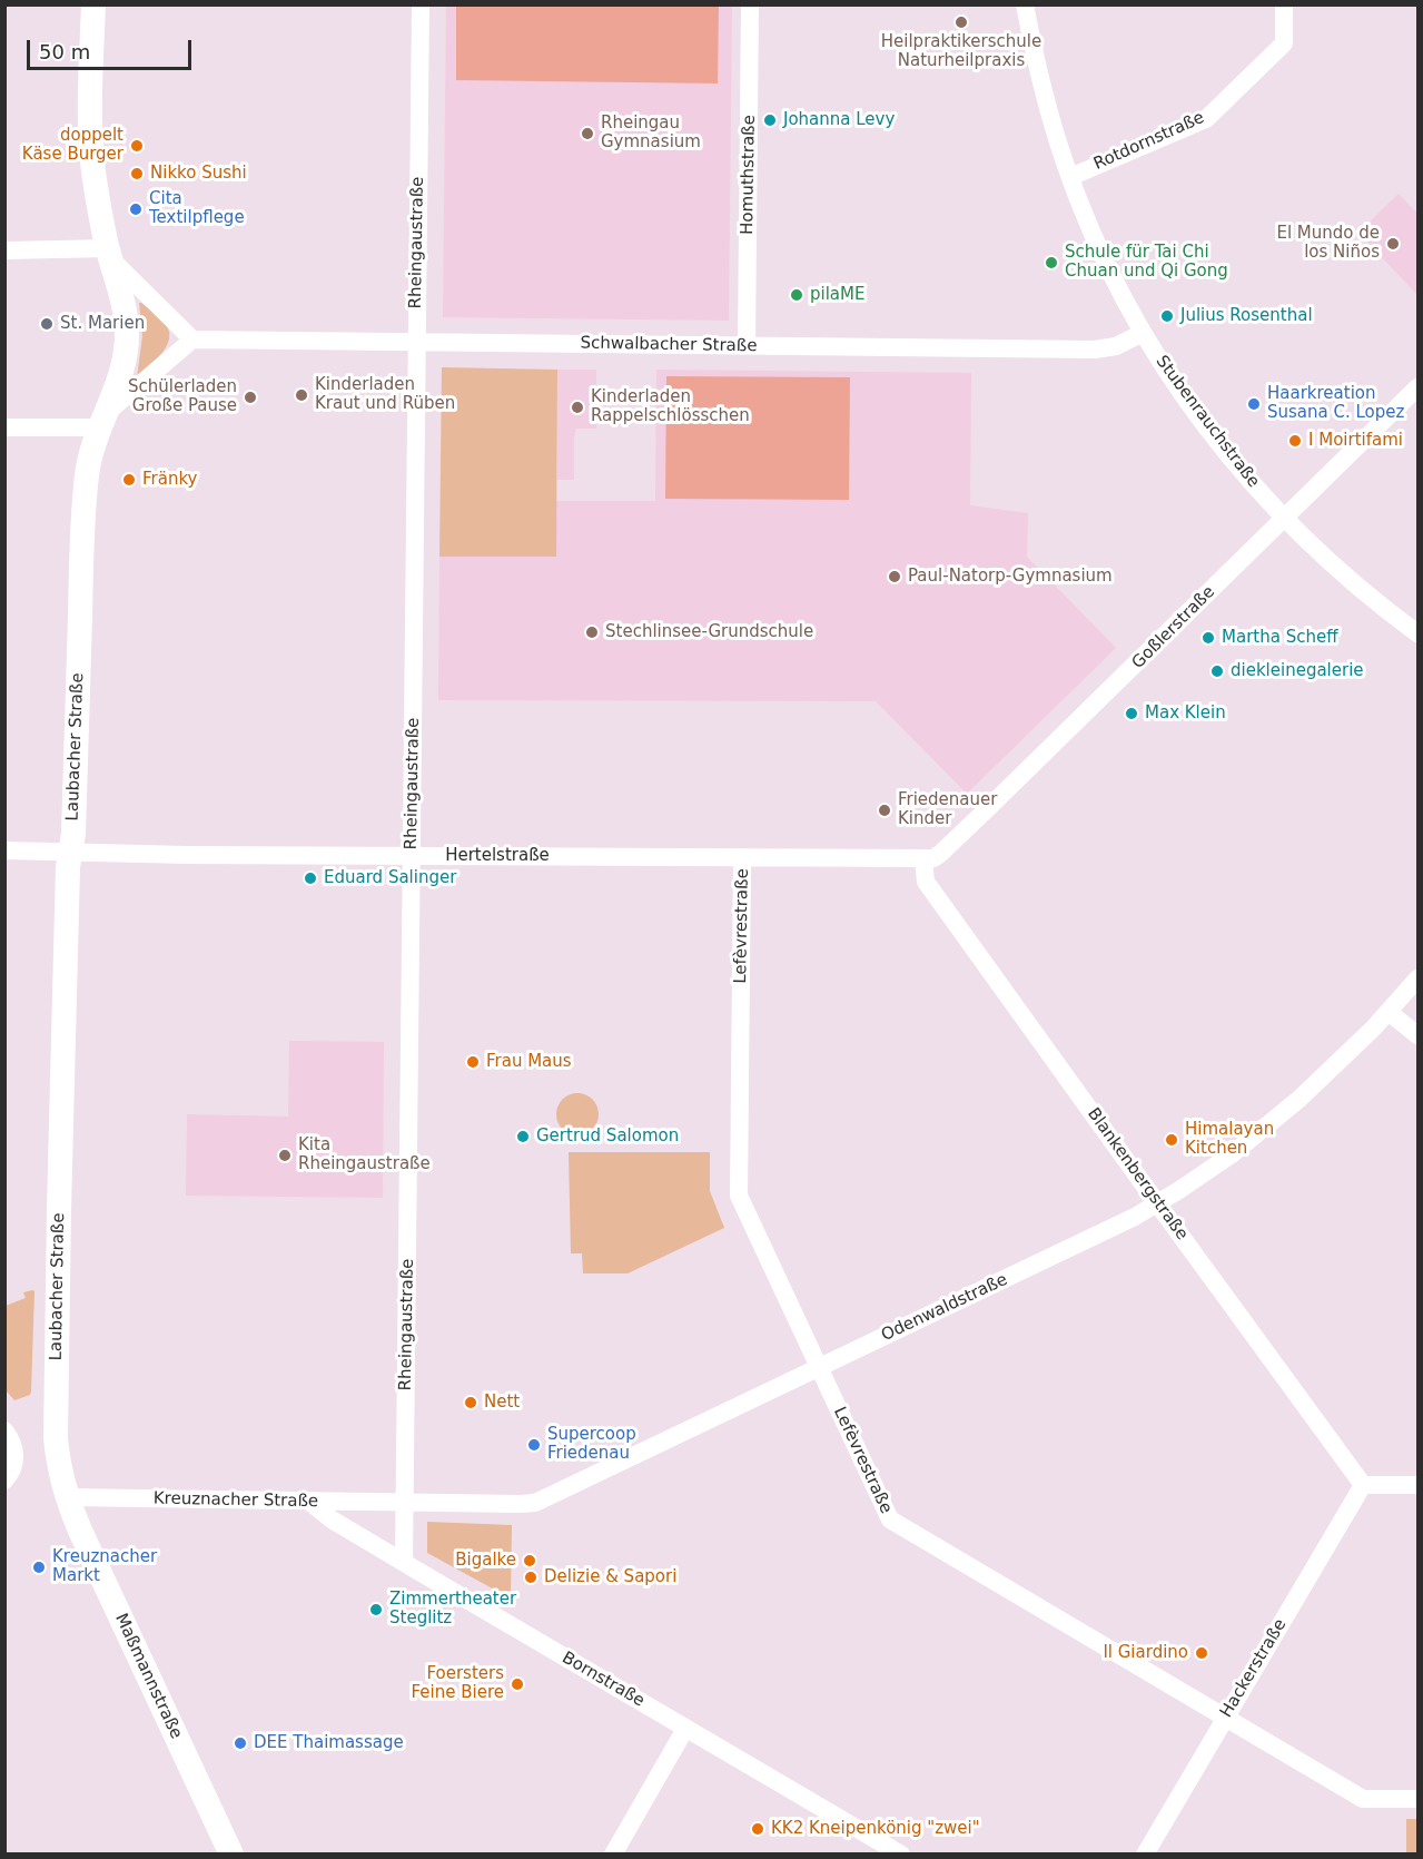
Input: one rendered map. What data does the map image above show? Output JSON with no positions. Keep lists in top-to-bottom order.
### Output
{
  "streets": {
    "street": [
      "Rotdornstraße",
      "Homuthstraße",
      "Rheingaustraße",
      "Schwalbacher Straße",
      "Stubenrauchstraße",
      "Goßlerstraße",
      "Laubacher Straße",
      "Hertelstraße",
      "Lefèvrestraße",
      "Blankenbergstraße",
      "Odenwaldstraße",
      "Kreuznacher Straße",
      "Hackerstraße",
      "Maßmannstraße",
      "Bornstraße"
    ]
  },
  "crossings": [
    ["Rotdornstraße", "Stubenrauchstraße"],
    ["Homuthstraße", "Schwalbacher Straße"],
    ["Rheingaustraße", "Schwalbacher Straße"],
    ["Rheingaustraße", "Hertelstraße"],
    ["Rheingaustraße", "Odenwaldstraße"],
    ["Rheingaustraße", "Kreuznacher Straße"],
    ["Rheingaustraße", "Bornstraße"],
    ["Schwalbacher Straße", "Stubenrauchstraße"],
    ["Stubenrauchstraße", "Goßlerstraße"],
    ["Goßlerstraße", "Hertelstraße"],
    ["Goßlerstraße", "Blankenbergstraße"],
    ["Laubacher Straße", "Hertelstraße"],
    ["Laubacher Straße", "Kreuznacher Straße"],
    ["Laubacher Straße", "Maßmannstraße"],
    ["Hertelstraße", "Lefèvrestraße"],
    ["Hertelstraße", "Blankenbergstraße"],
    ["Lefèvrestraße", "Odenwaldstraße"],
    ["Lefèvrestraße", "Hackerstraße"],
    ["Blankenbergstraße", "Odenwaldstraße"],
    ["Blankenbergstraße", "Hackerstraße"],
    ["Odenwaldstraße", "Kreuznacher Straße"],
    ["Kreuznacher Straße", "Maßmannstraße"],
    ["Kreuznacher Straße", "Bornstraße"]
  ],
  "places": [
    "Heilpraktikerschule Naturheilpraxis",
    "Johanna Levy",
    "Rheingau Gymnasium",
    "doppelt Käse Burger",
    "Nikko Sushi",
    "Cita Textilpflege",
    "El Mundo de los Niños",
    "Schule für Tai Chi Chuan und Qi Gong",
    "pilaME",
    "Julius Rosenthal",
    "St. Marien",
    "Kinderladen Kraut und Rüben",
    "Schülerladen Große Pause",
    "Haarkreation Susana C. Lopez",
    "Kinderladen Rappelschlösschen",
    "I Moirtifami",
    "Fränky",
    "Paul-Natorp-Gymnasium",
    "Stechlinsee-Grundschule",
    "Martha Scheff",
    "diekleinegalerie",
    "Max Klein",
    "Friedenauer Kinder",
    "Eduard Salinger",
    "Frau Maus",
    "Gertrud Salomon",
    "Himalayan Kitchen",
    "Kita Rheingaustraße",
    "Nett",
    "Supercoop Friedenau",
    "Bigalke",
    "Kreuznacher Markt",
    "Delizie & Sapori",
    "Zimmertheater Steglitz",
    "Il Giardino",
    "Foersters Feine Biere",
    "DEE Thaimassage",
    "KK2 Kneipenkönig \"zwei\""
  ],
  "scale_bar": "50 m"
}
